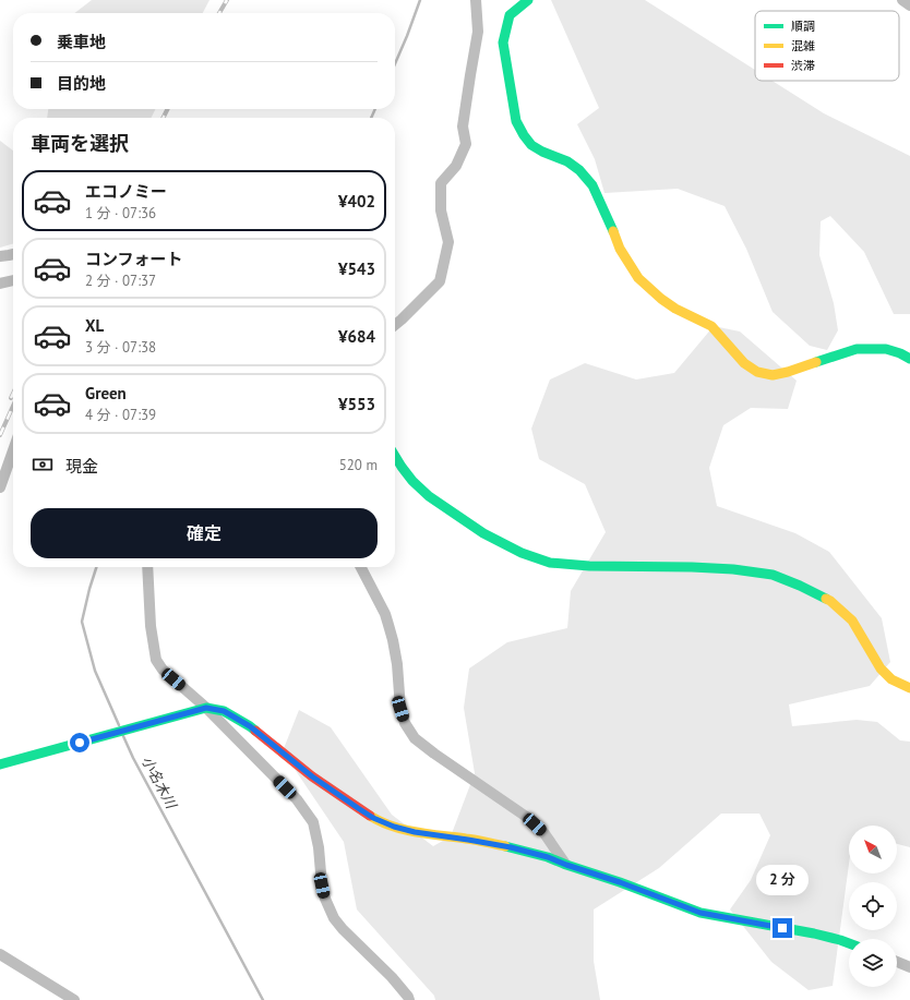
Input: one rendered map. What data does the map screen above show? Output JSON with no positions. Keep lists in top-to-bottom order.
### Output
{
  "water": ["小名木川"],
  "legend": ["順調", "混雑", "渋滞"],
  "north": "top left",
  "page": {
    "banner": ["乗車地", "目的地"],
    "heading": "車両を選択",
    "list": [
      {
        "name": "エコノミー",
        "note": "1 分 · 07:36",
        "value": "¥402"
      },
      {
        "name": "コンフォート",
        "note": "2 分 · 07:37",
        "value": "¥543"
      },
      {
        "name": "XL",
        "note": "3 分 · 07:38",
        "value": "¥684"
      },
      {
        "name": "Green",
        "note": "4 分 · 07:39",
        "value": "¥553"
      }
    ],
    "pay": ["現金", "520 m"],
    "buttons": "確定",
    "bubble": "2 分"
  }
}
